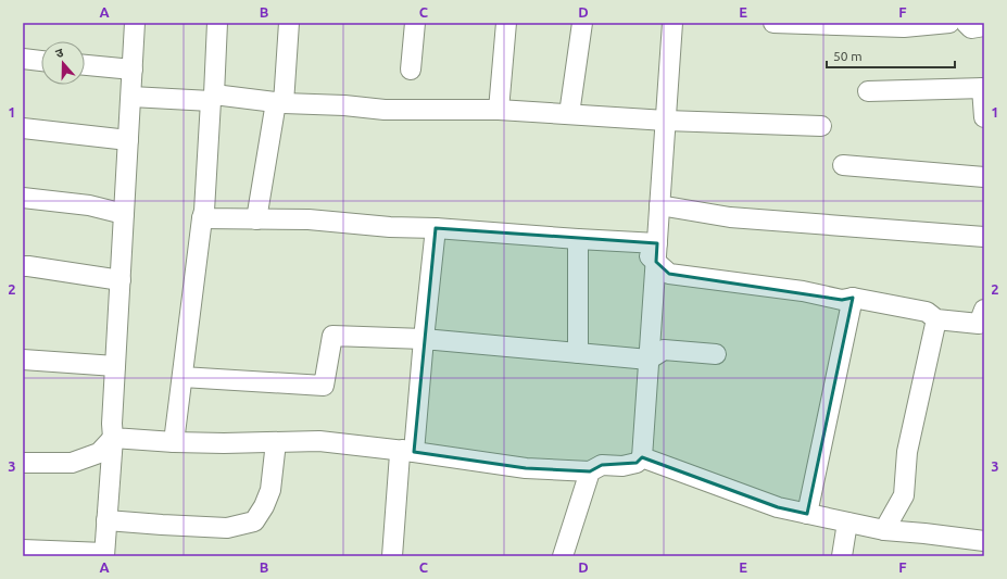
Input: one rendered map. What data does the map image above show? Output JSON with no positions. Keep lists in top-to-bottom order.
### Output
{
  "scale_bar": "50 m",
  "north": "top",
  "grid": {
    "columns": [
      "A",
      "B",
      "C",
      "D",
      "E",
      "F"
    ],
    "rows": ["1", "2", "3"]
  }
}
